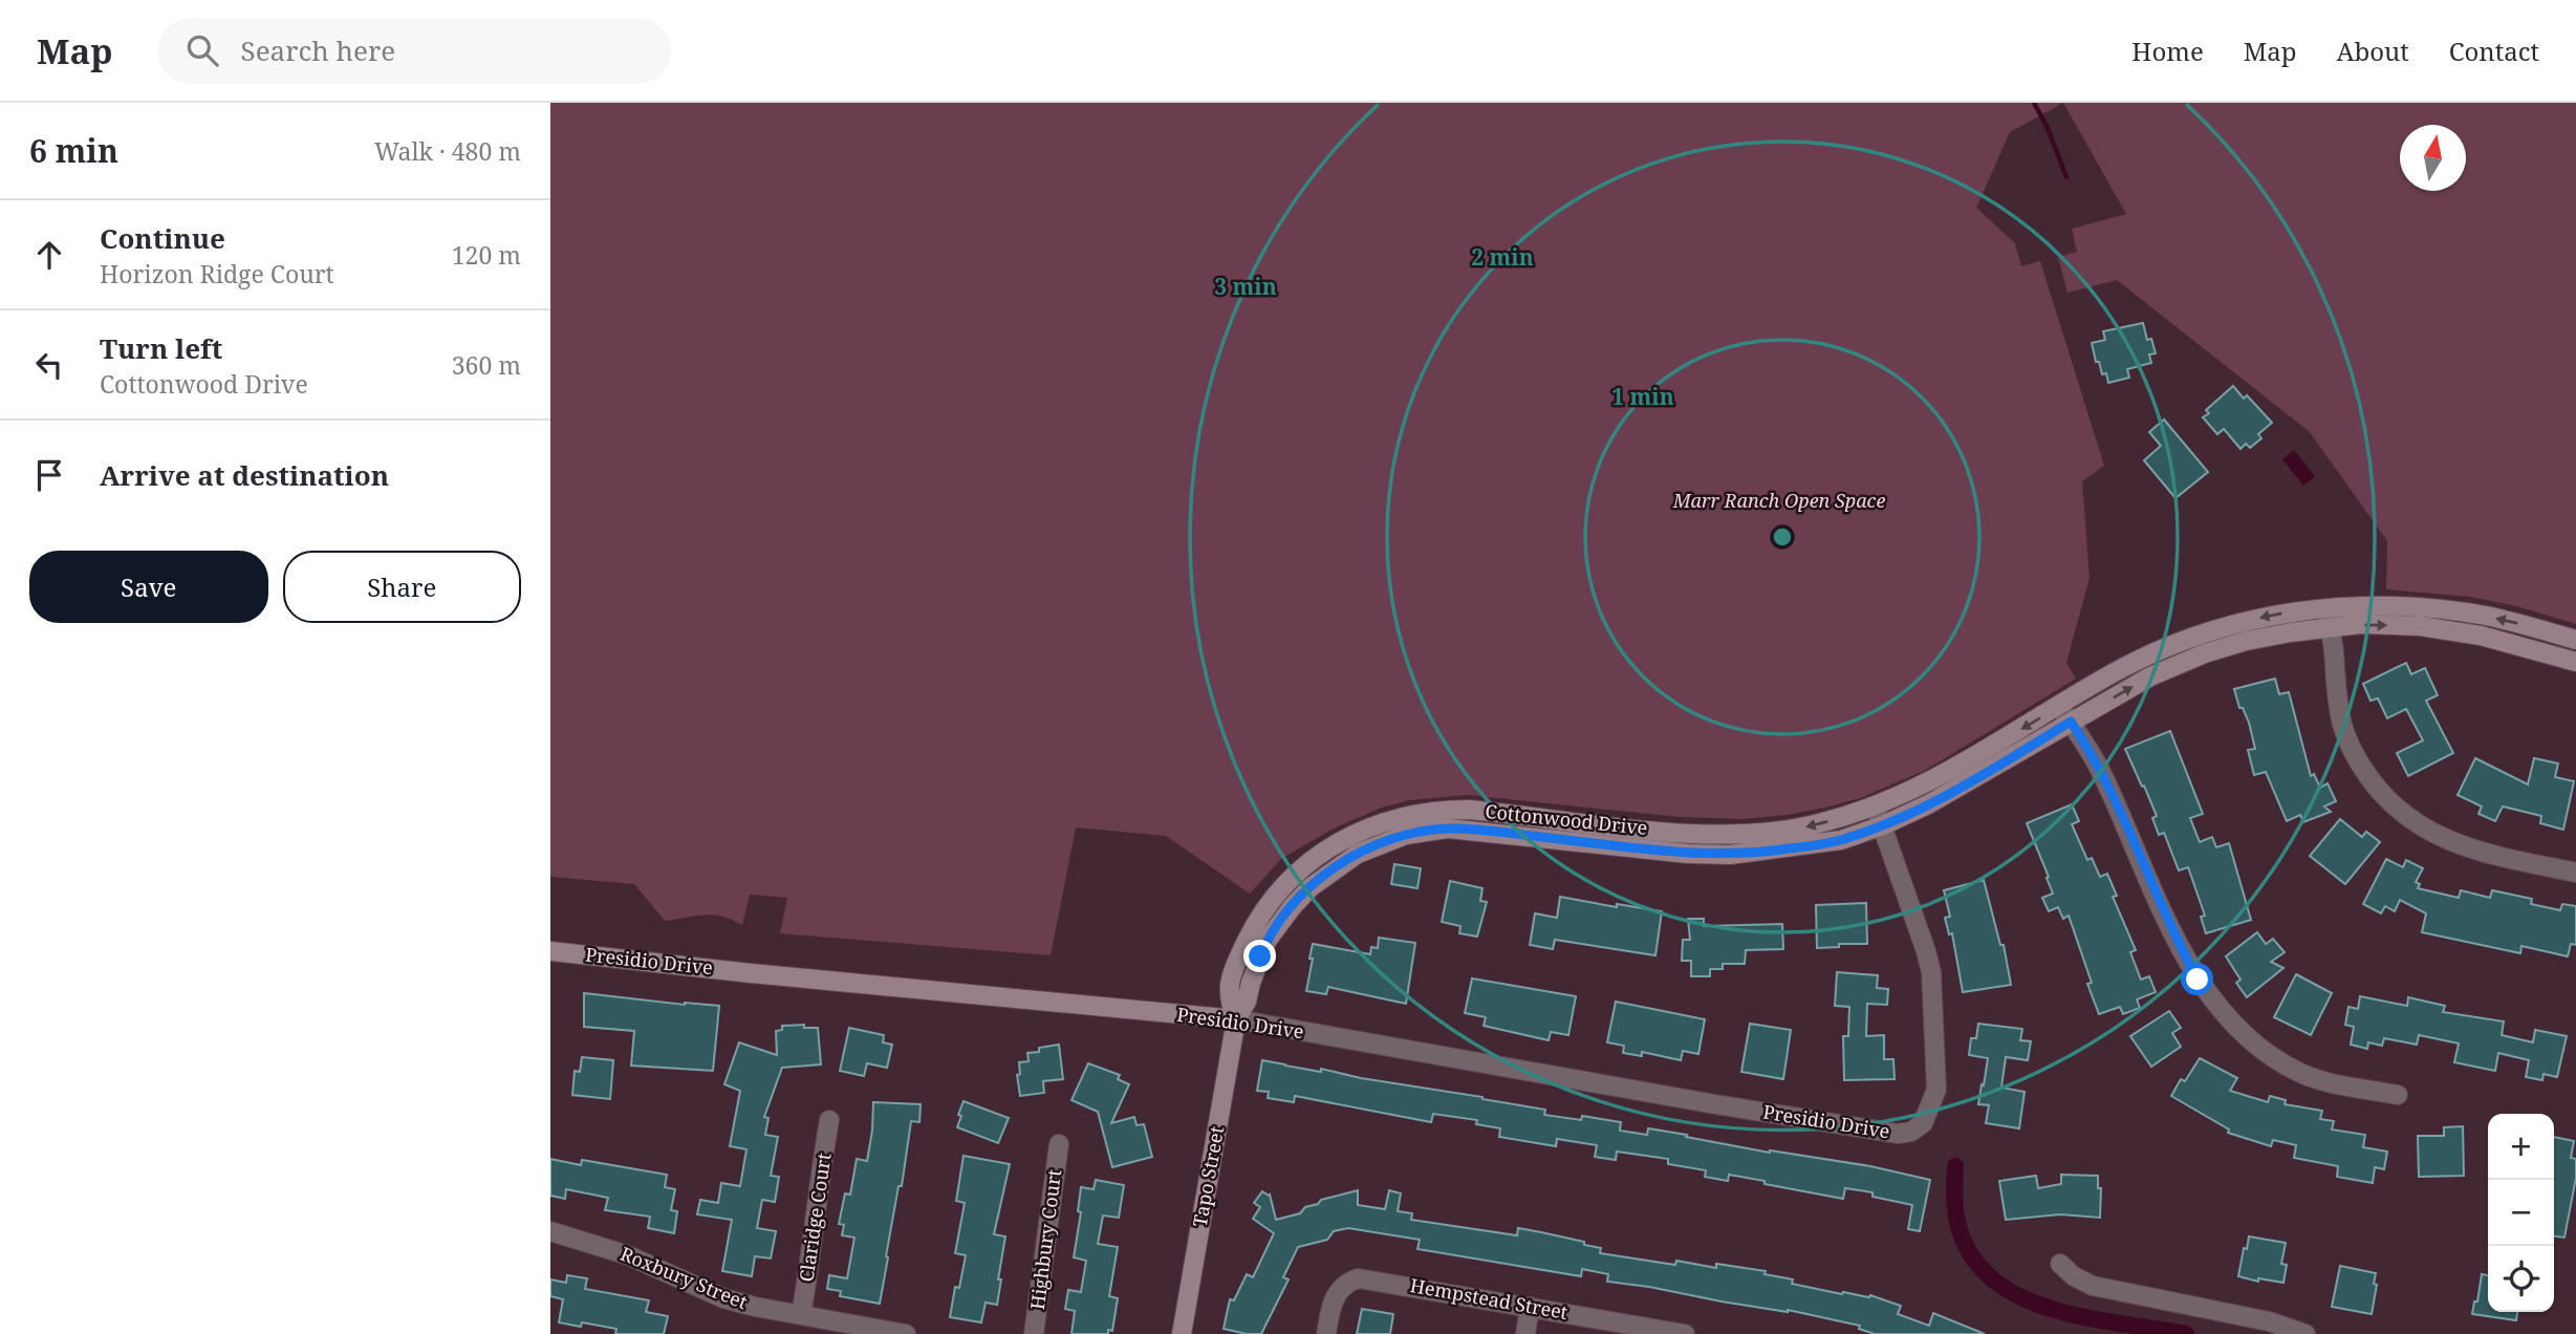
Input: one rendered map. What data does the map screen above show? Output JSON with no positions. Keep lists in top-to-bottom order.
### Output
{
  "streets": {
    "street": [
      "Cottonwood Drive",
      "Presidio Drive",
      "Tapo Street",
      "Claridge Court",
      "Highbury Court",
      "Roxbury Street",
      "Hempstead Street"
    ]
  },
  "crossings": [
    ["Cottonwood Drive", "Presidio Drive"],
    ["Cottonwood Drive", "Tapo Street"],
    ["Presidio Drive", "Tapo Street"],
    ["Claridge Court", "Roxbury Street"]
  ],
  "parks": ["Marr Ranch Open Space"],
  "north": "top",
  "page": {
    "header": "Map",
    "search": "Search here",
    "nav": [
      "Home",
      "Map",
      "About",
      "Contact"
    ],
    "heading": ["6 min", "Walk · 480 m"],
    "list": [
      ["Continue", "Horizon Ridge Court", "120 m"],
      ["Turn left", "Cottonwood Drive", "360 m"],
      "Arrive at destination"
    ],
    "buttons": ["Save", "Share"],
    "map_buttons": ["+", "−"]
  },
  "rings": ["2 min", "3 min", "1 min"]
}
